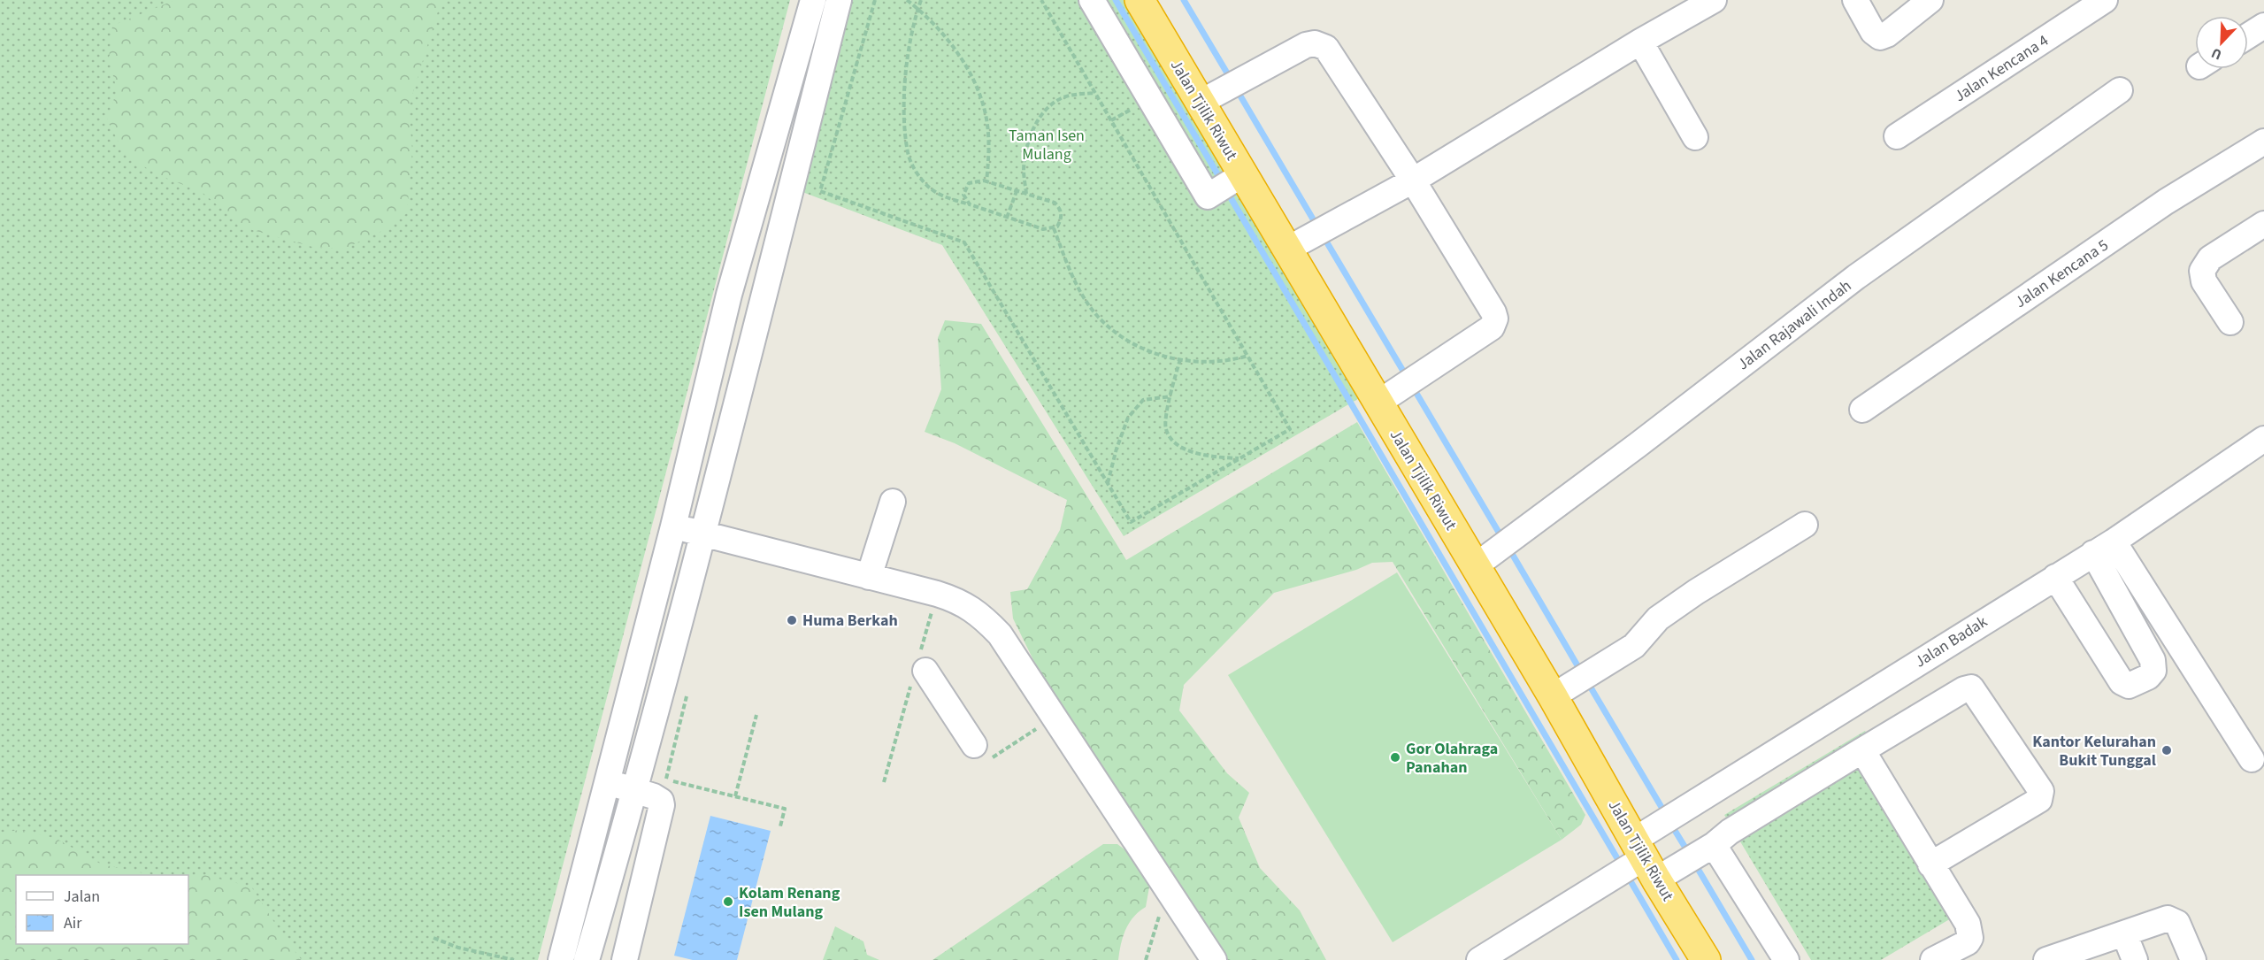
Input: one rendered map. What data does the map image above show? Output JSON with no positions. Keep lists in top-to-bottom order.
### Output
{
  "streets": {
    "highway": ["Jalan Tjilik Riwut"],
    "street": [
      "Jalan Kencana 4",
      "Jalan Kencana 5",
      "Jalan Rajawali Indah",
      "Jalan Badak"
    ]
  },
  "crossings": [
    ["Jalan Tjilik Riwut", "Jalan Rajawali Indah"],
    ["Jalan Tjilik Riwut", "Jalan Badak"]
  ],
  "parks": ["Taman Isen Mulang"],
  "places": [
    "Huma Berkah",
    "Kantor Kelurahan Bukit Tunggal",
    "Gor Olahraga Panahan",
    "Kolam Renang Isen Mulang"
  ],
  "legend": ["Jalan", "Air"],
  "north": "bottom left"
}
